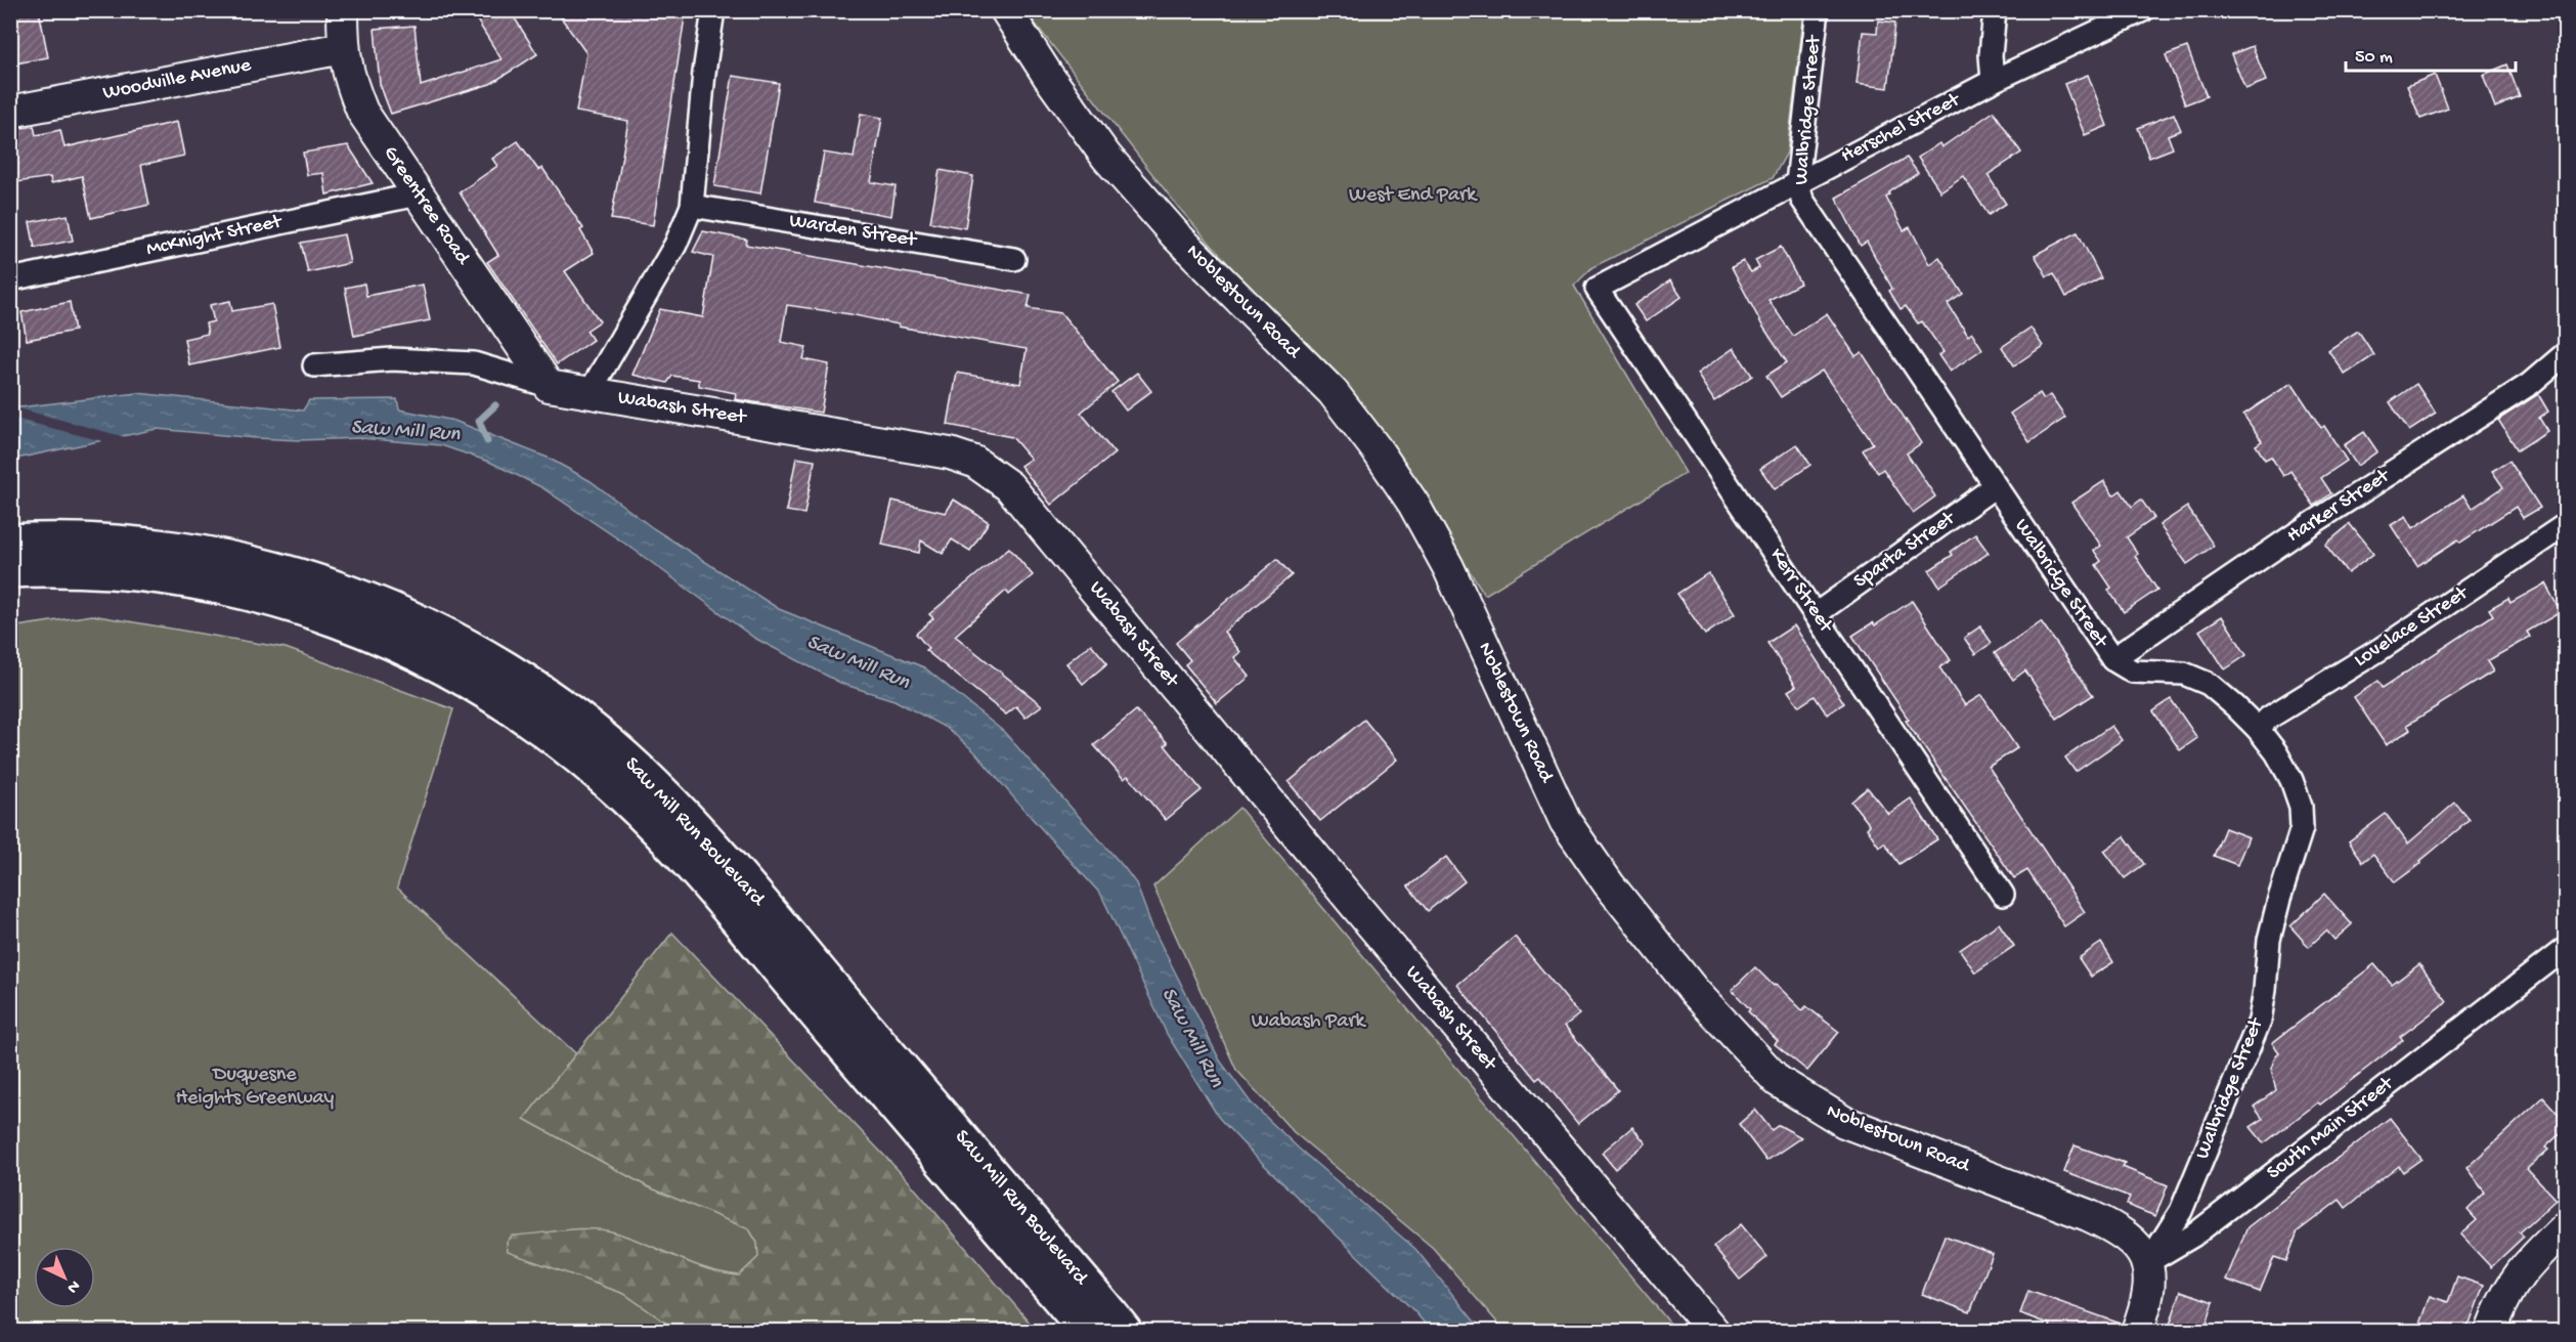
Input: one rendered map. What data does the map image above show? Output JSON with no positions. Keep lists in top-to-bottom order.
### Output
{
  "streets": {
    "highway": ["Saw Mill Run Boulevard"],
    "main road": [
      "Woodville Avenue",
      "Greentree Road",
      "Noblestown Road",
      "Wabash Street"
    ],
    "street": [
      "Walbridge Street",
      "Herschel Street",
      "Warden Street",
      "McKnight Street",
      "Harker Street",
      "Sparta Street",
      "Kerr Street",
      "Lovelace Street",
      "South Main Street"
    ]
  },
  "crossings": [
    ["Woodville Avenue", "Greentree Road"],
    ["Walbridge Street", "Herschel Street"],
    ["Walbridge Street", "Noblestown Road"],
    ["Walbridge Street", "Harker Street"],
    ["Walbridge Street", "Sparta Street"],
    ["Walbridge Street", "Lovelace Street"],
    ["Walbridge Street", "South Main Street"],
    ["Herschel Street", "Kerr Street"],
    ["Greentree Road", "McKnight Street"],
    ["Greentree Road", "Wabash Street"],
    ["Noblestown Road", "South Main Street"],
    ["Sparta Street", "Kerr Street"]
  ],
  "water": ["Saw Mill Run"],
  "parks": ["West End Park", "Wabash Park", "Duquesne Heights Greenway"],
  "scale_bar": "50 m",
  "north": "bottom right"
}
